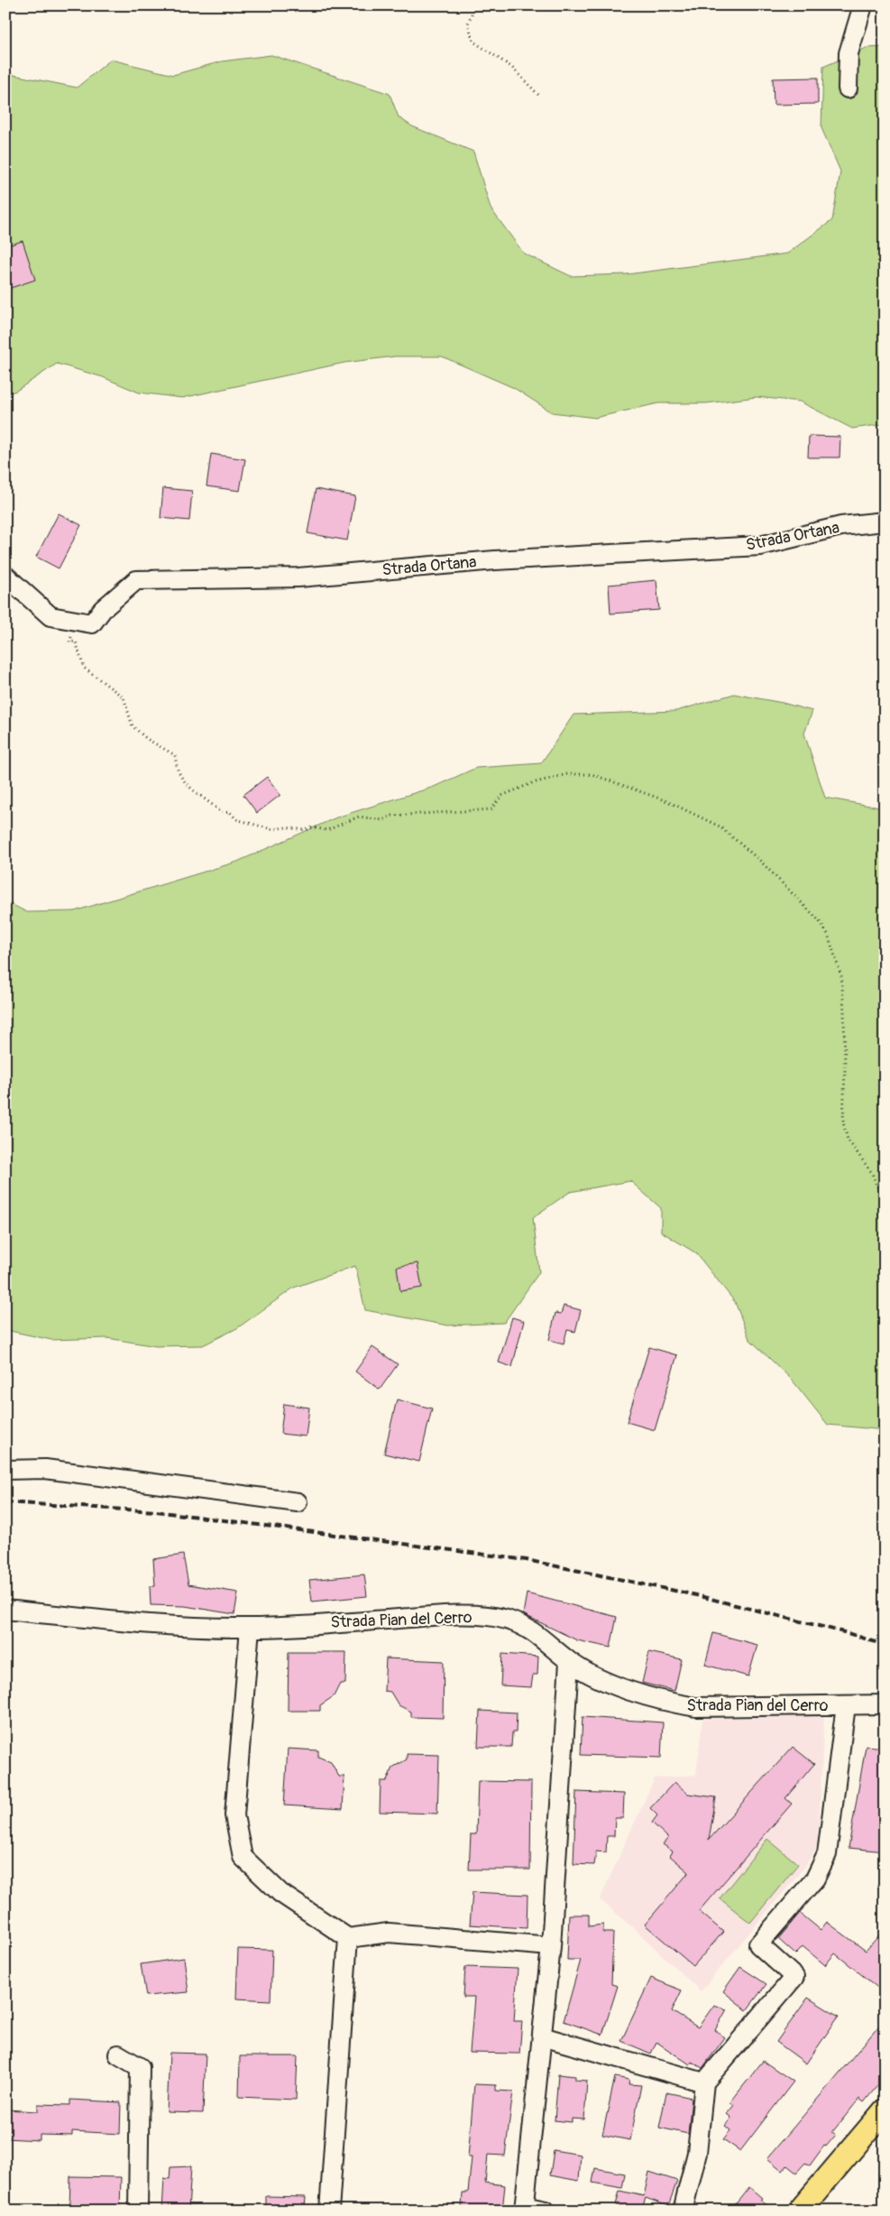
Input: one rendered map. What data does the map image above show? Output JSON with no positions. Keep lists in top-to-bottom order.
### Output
{
  "streets": {
    "street": ["Strada Ortana", "Strada Pian del Cerro"]
  }
}
